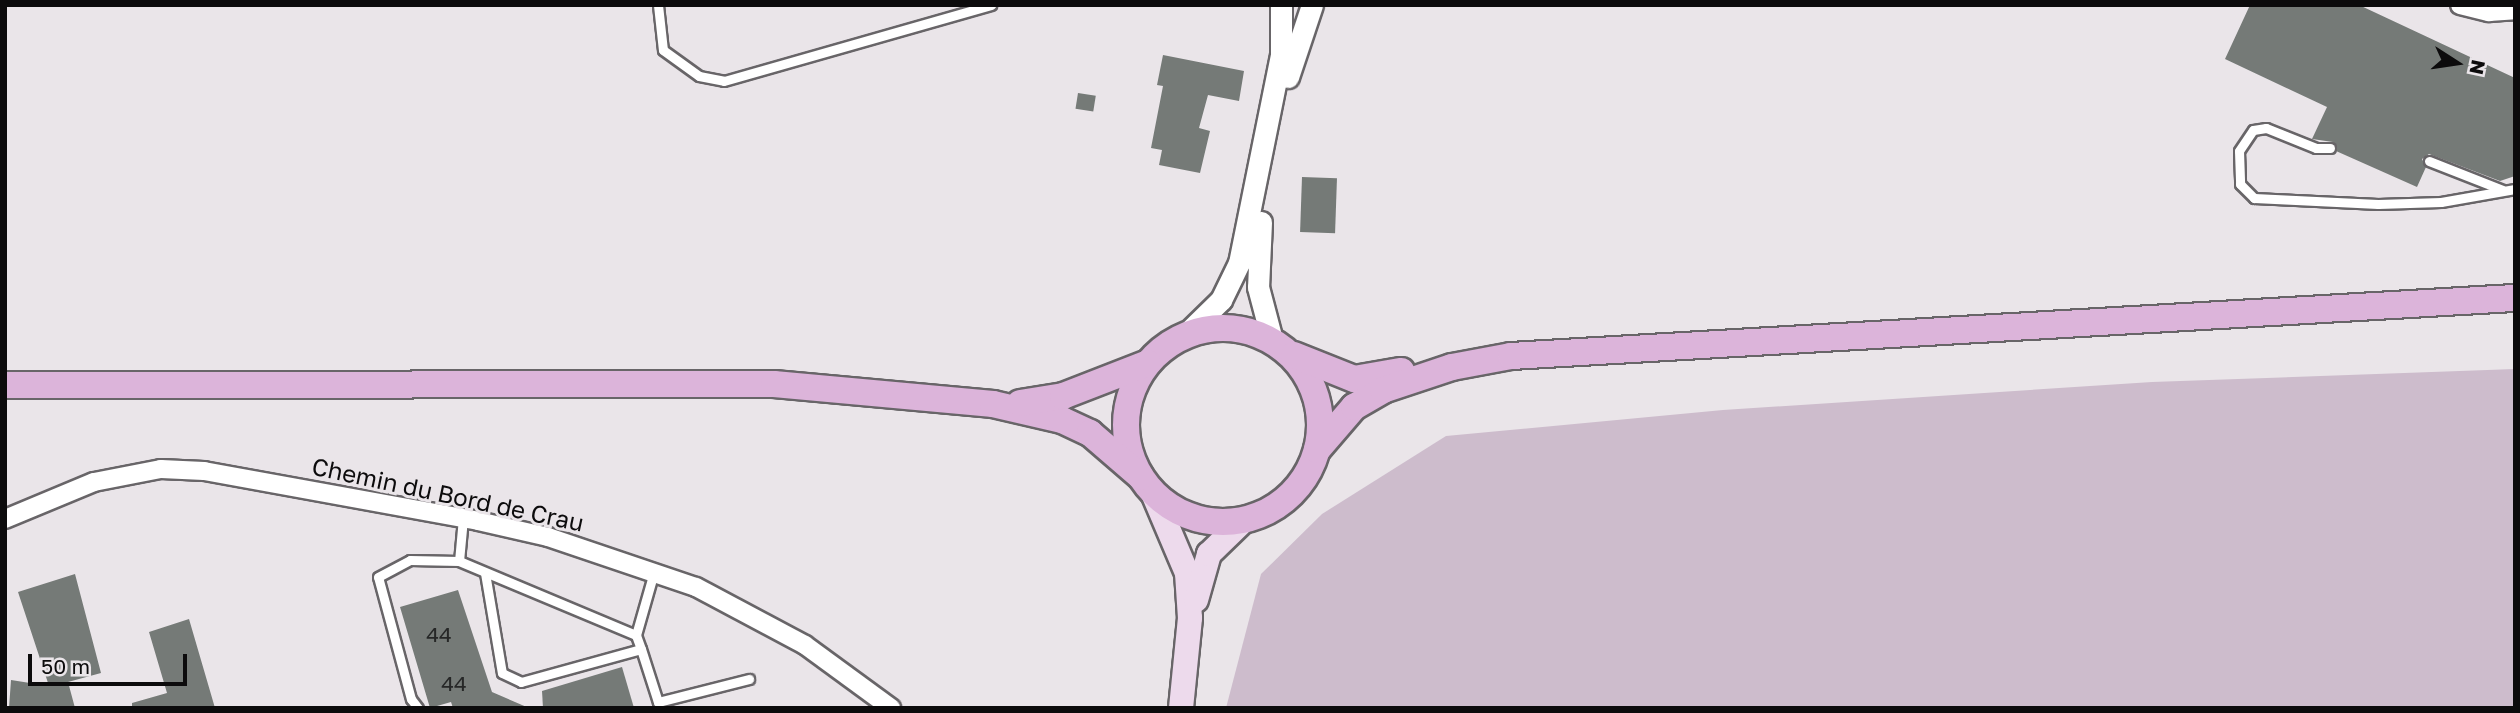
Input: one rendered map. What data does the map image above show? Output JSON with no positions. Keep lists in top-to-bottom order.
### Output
{
  "streets": {
    "street": ["Chemin du Bord de Crau"]
  },
  "house_numbers": ["44", "44"],
  "scale_bar": "50 m",
  "north": "right"
}
